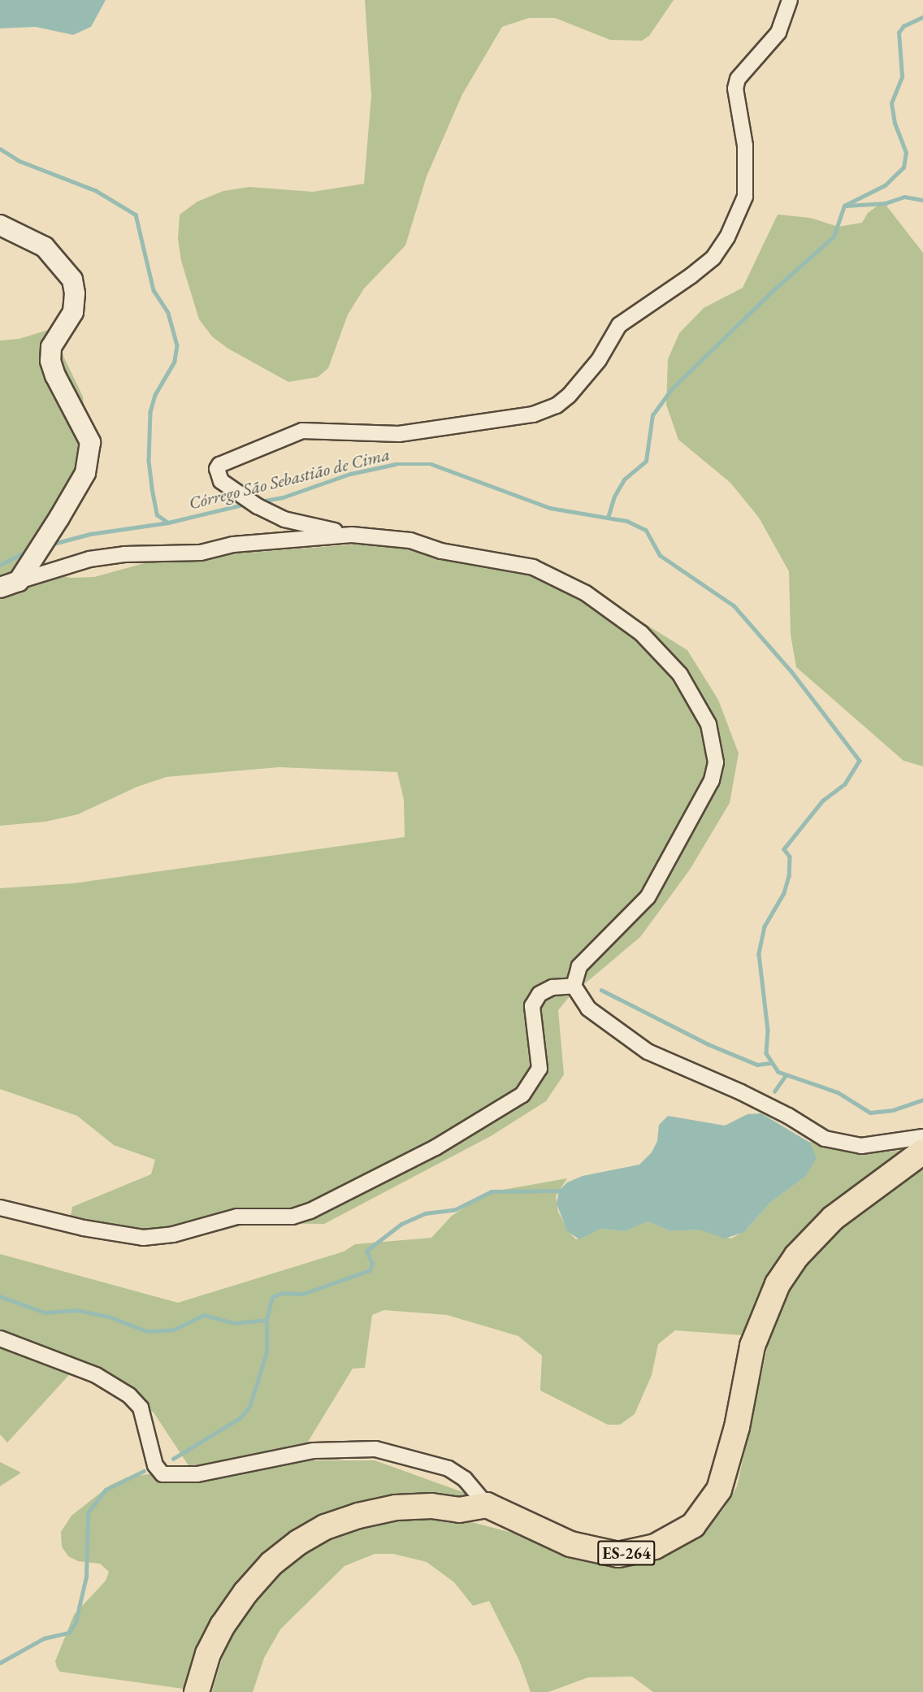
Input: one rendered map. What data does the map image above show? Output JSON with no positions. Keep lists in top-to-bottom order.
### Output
{
  "streets": {
    "main road": ["ES-264"]
  },
  "water": ["Córrego São Sebastião de Cima"]
}
